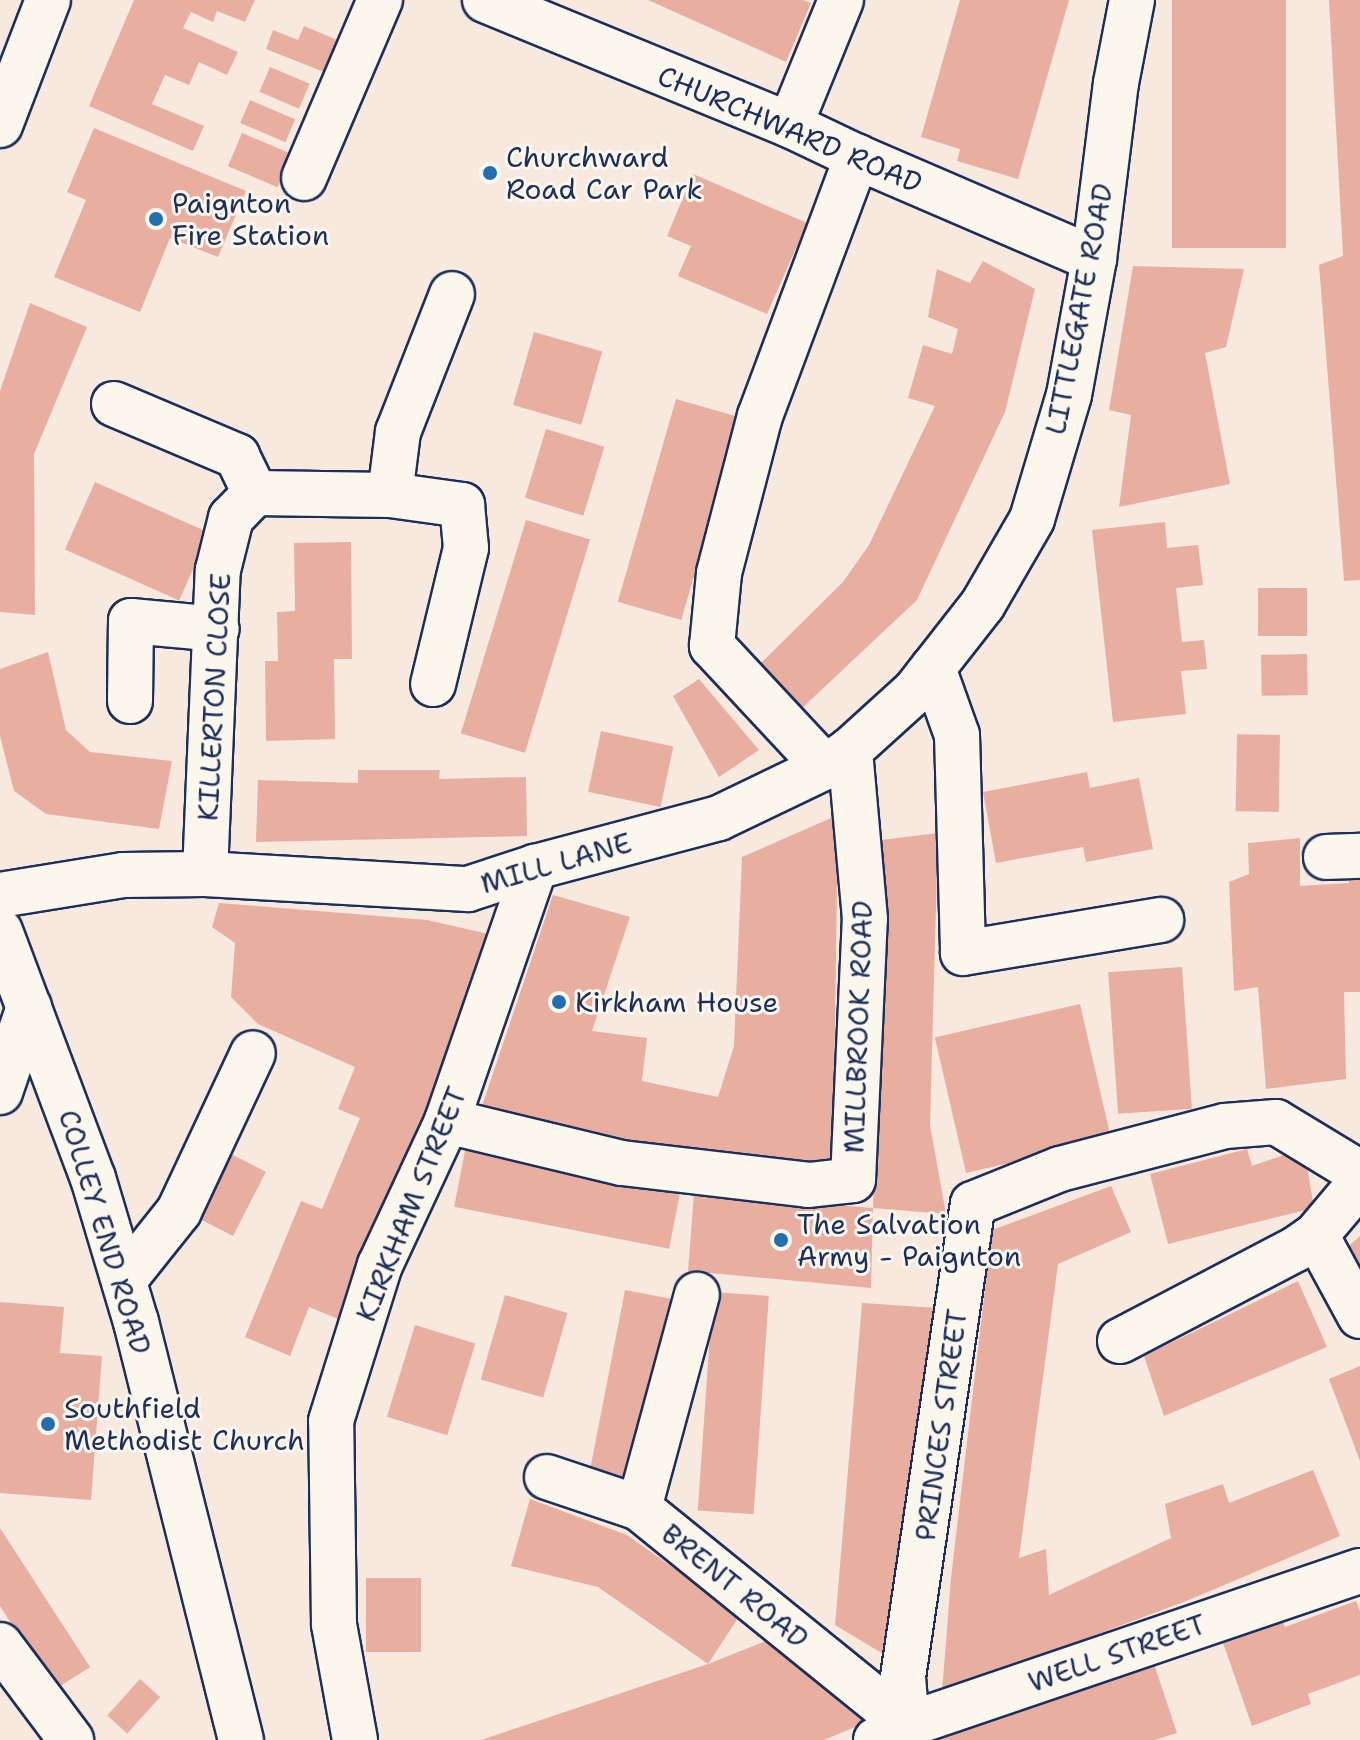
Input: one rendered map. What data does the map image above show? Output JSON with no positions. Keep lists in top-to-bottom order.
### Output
{
  "streets": {
    "street": [
      "CHURCHWARD ROAD",
      "LITTLEGATE ROAD",
      "KILLERTON CLOSE",
      "MILL LANE",
      "MILLBROOK ROAD",
      "KIRKHAM STREET",
      "COLLEY END ROAD",
      "PRINCES STREET",
      "BRENT ROAD",
      "WELL STREET"
    ]
  },
  "crossings": [
    ["CHURCHWARD ROAD", "LITTLEGATE ROAD"],
    ["LITTLEGATE ROAD", "MILL LANE"],
    ["KILLERTON CLOSE", "MILL LANE"],
    ["MILL LANE", "MILLBROOK ROAD"],
    ["MILL LANE", "KIRKHAM STREET"],
    ["MILLBROOK ROAD", "KIRKHAM STREET"],
    ["PRINCES STREET", "BRENT ROAD"],
    ["PRINCES STREET", "WELL STREET"],
    ["BRENT ROAD", "WELL STREET"]
  ],
  "places": [
    "Churchward Road Car Park",
    "Paignton Fire Station",
    "Kirkham House",
    "The Salvation Army - Paignton",
    "Southfield Methodist Church"
  ]
}
